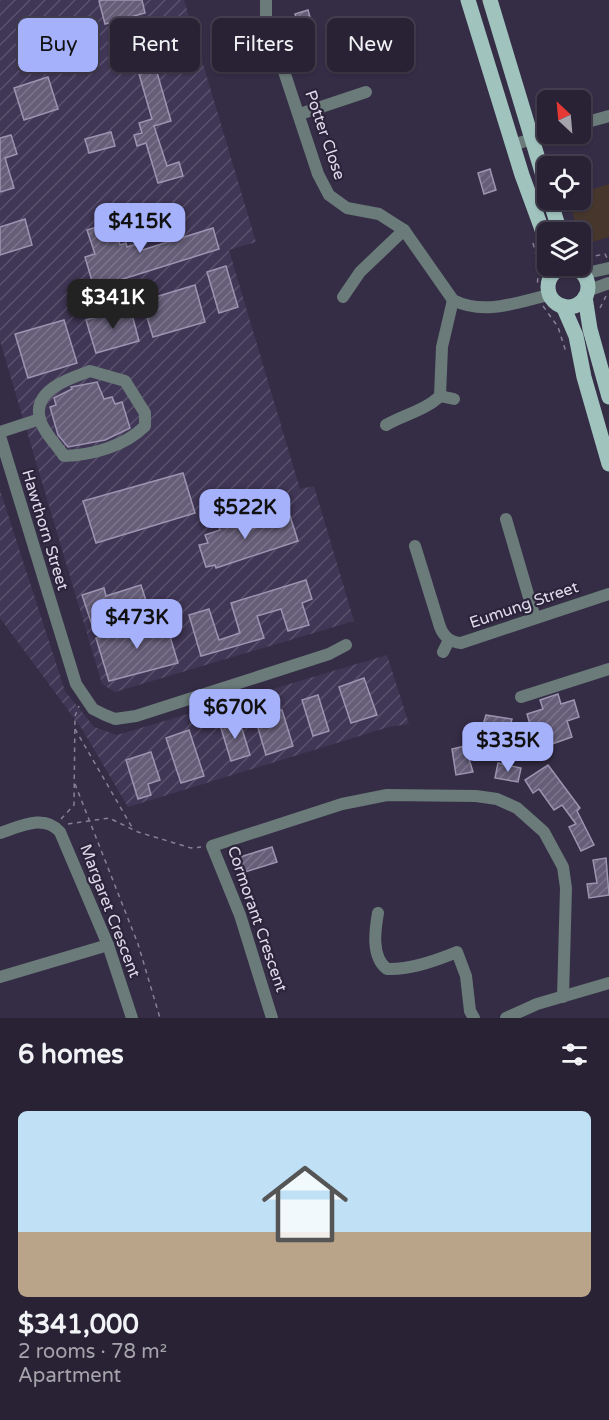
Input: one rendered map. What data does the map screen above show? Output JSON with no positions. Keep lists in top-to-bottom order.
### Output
{
  "streets": {
    "street": [
      "Potter Close",
      "Hawthorn Street",
      "Eumung Street",
      "Margaret Crescent",
      "Cormorant Crescent"
    ]
  },
  "north": "top left",
  "page": {
    "chip": [
      "Buy",
      "Rent",
      "Filters",
      "New"
    ],
    "price": [
      "$415K",
      "$341K",
      "$522K",
      "$473K",
      "$670K",
      "$335K"
    ],
    "heading": "6 homes",
    "list": [
      {
        "name": "$341,000",
        "note": "2 rooms · 78 m² · Apartment"
      }
    ]
  }
}
